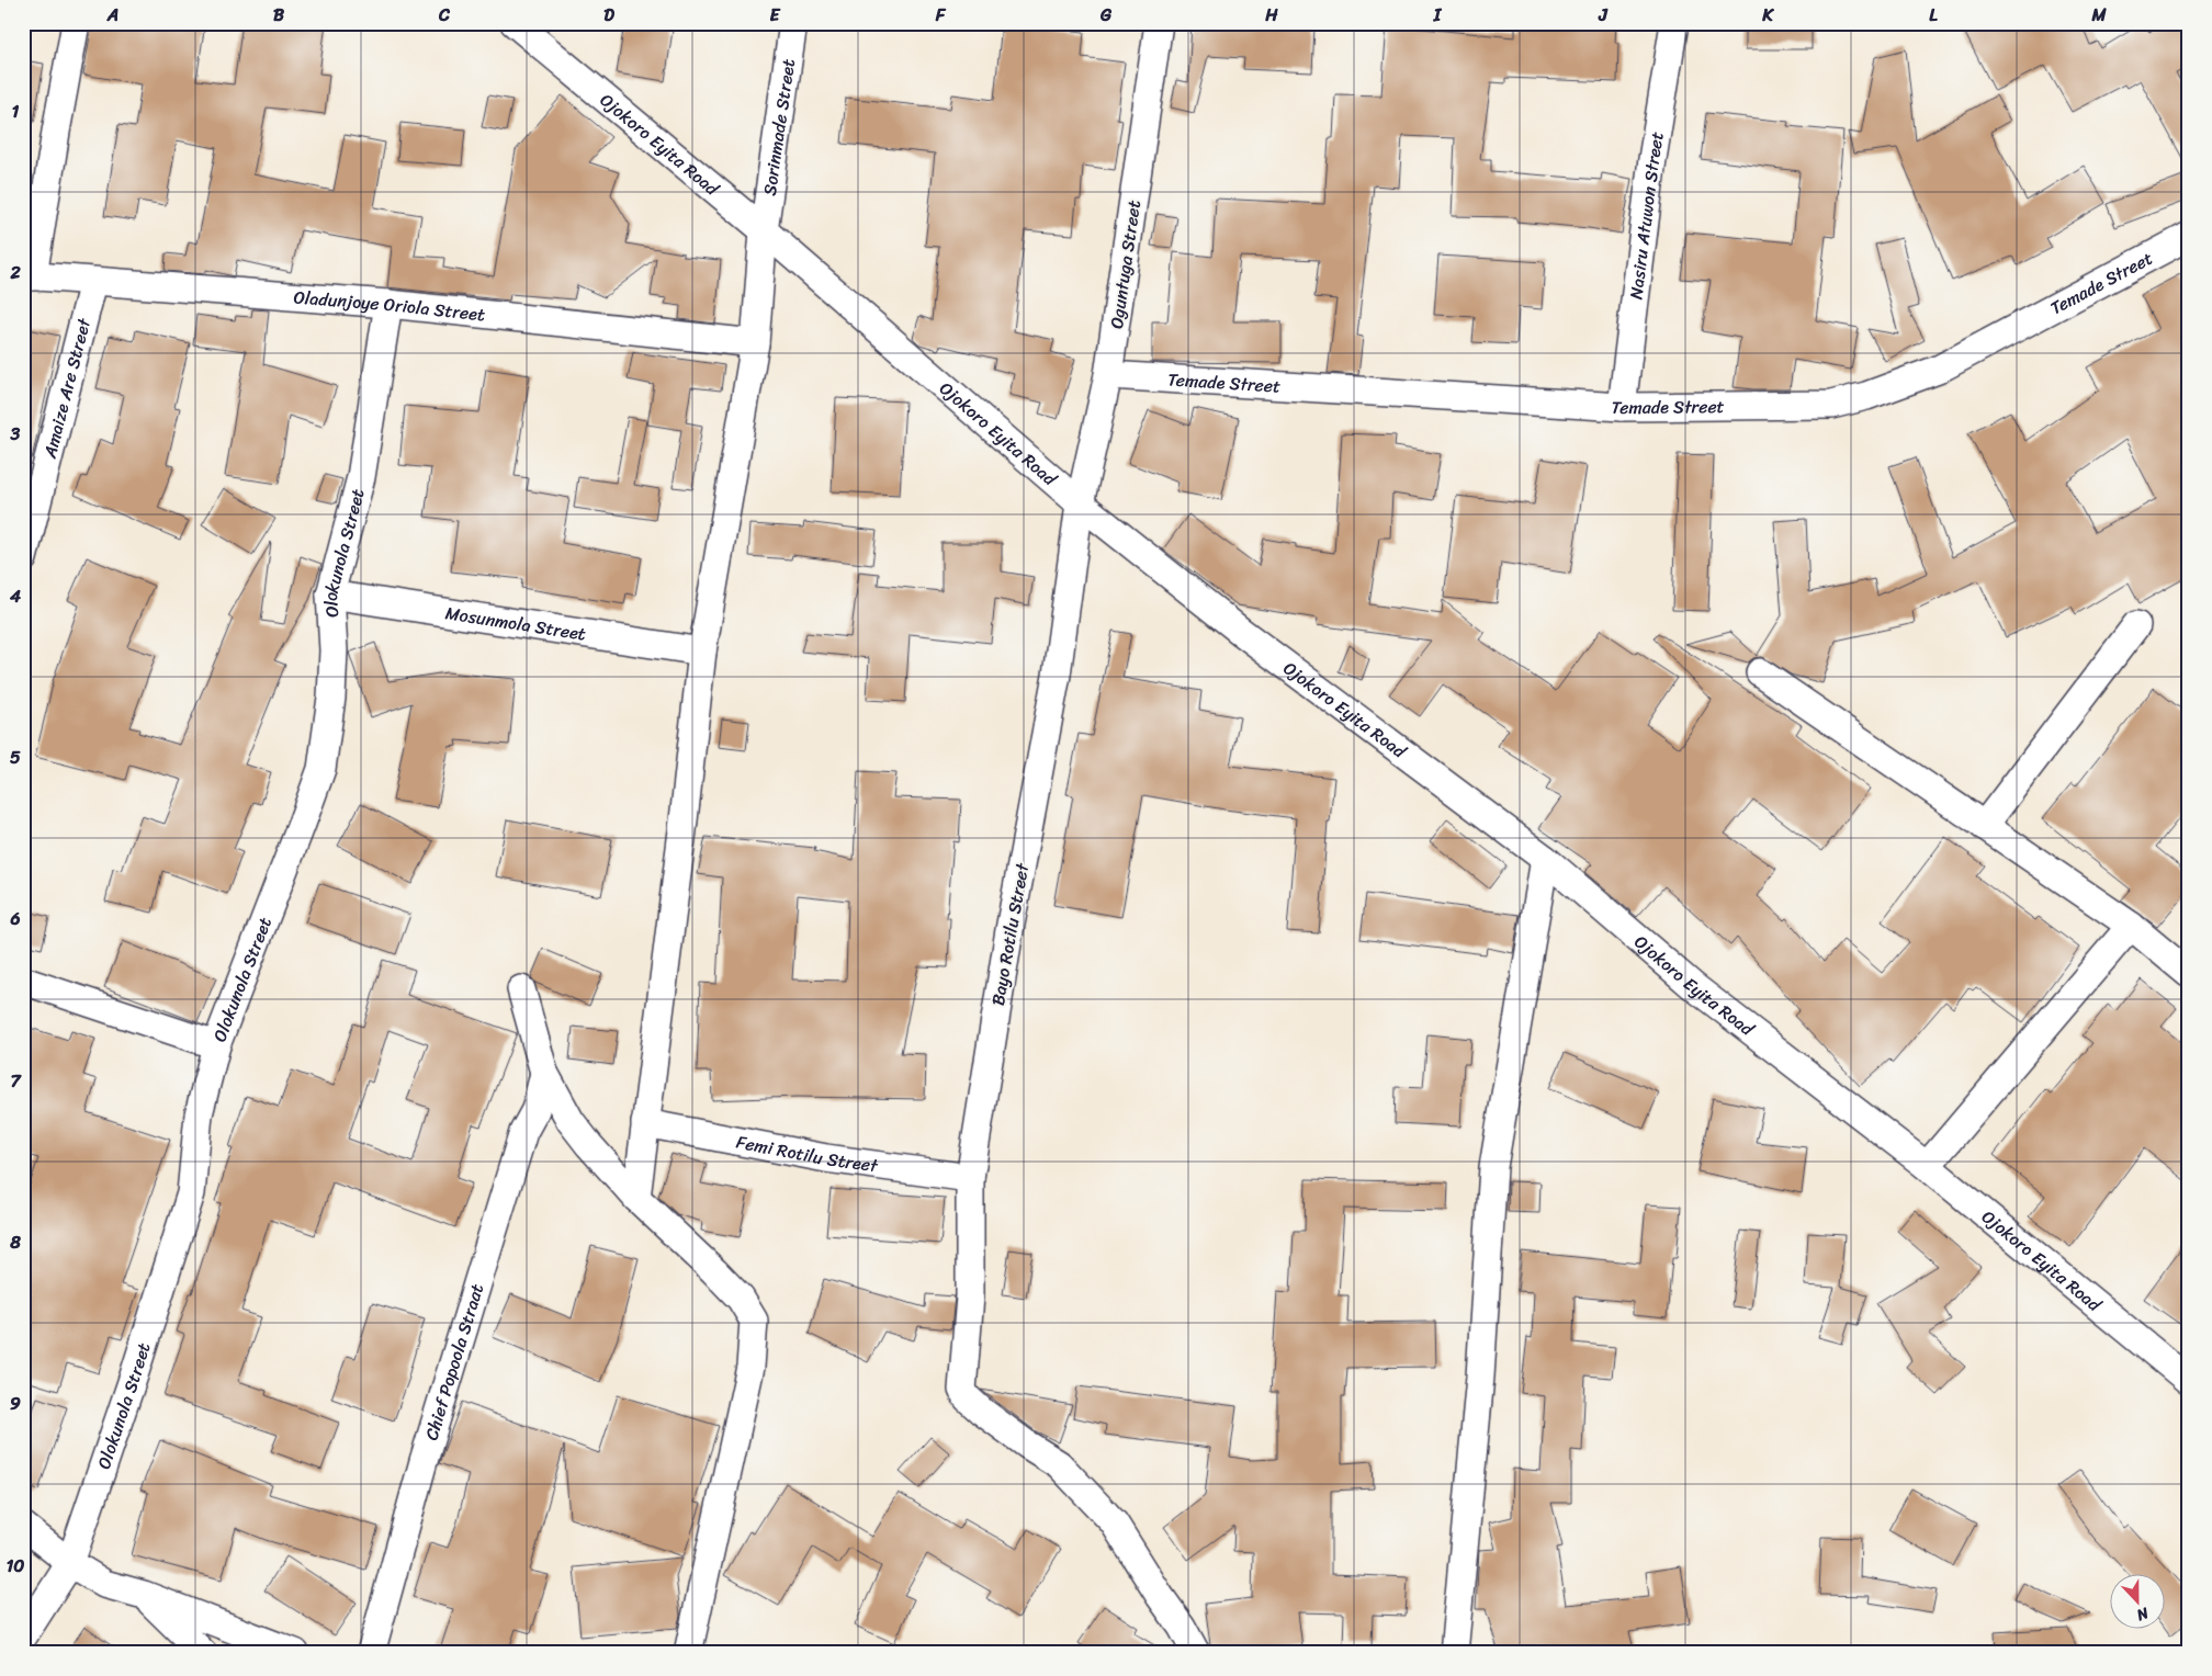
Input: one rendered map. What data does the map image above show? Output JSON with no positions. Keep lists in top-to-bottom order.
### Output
{
  "streets": {
    "street": [
      "Sorinmade Street",
      "Ojokoro Eyita Road",
      "Nasiru Atuwon Street",
      "Oguntuga Street",
      "Temade Street",
      "Oladunjoye Oriola Street",
      "Amaize Are Street",
      "Olokunola Street",
      "Mosunmola Street",
      "Bayo Rotilu Street",
      "Femi Rotilu Street",
      "Chief Popoola Straat"
    ]
  },
  "crossings": [
    ["Sorinmade Street", "Ojokoro Eyita Road"],
    ["Sorinmade Street", "Oladunjoye Oriola Street"],
    ["Sorinmade Street", "Mosunmola Street"],
    ["Sorinmade Street", "Femi Rotilu Street"],
    ["Sorinmade Street", "Chief Popoola Straat"],
    ["Ojokoro Eyita Road", "Oguntuga Street"],
    ["Ojokoro Eyita Road", "Bayo Rotilu Street"],
    ["Nasiru Atuwon Street", "Temade Street"],
    ["Oguntuga Street", "Temade Street"],
    ["Oguntuga Street", "Bayo Rotilu Street"],
    ["Oladunjoye Oriola Street", "Amaize Are Street"],
    ["Oladunjoye Oriola Street", "Olokunola Street"],
    ["Olokunola Street", "Mosunmola Street"],
    ["Bayo Rotilu Street", "Femi Rotilu Street"]
  ],
  "north": "bottom",
  "grid": {
    "columns": [
      "A",
      "B",
      "C",
      "D",
      "E",
      "F",
      "G",
      "H",
      "I",
      "J",
      "K",
      "L",
      "M"
    ],
    "rows": [
      "1",
      "2",
      "3",
      "4",
      "5",
      "6",
      "7",
      "8",
      "9",
      "10"
    ]
  }
}
